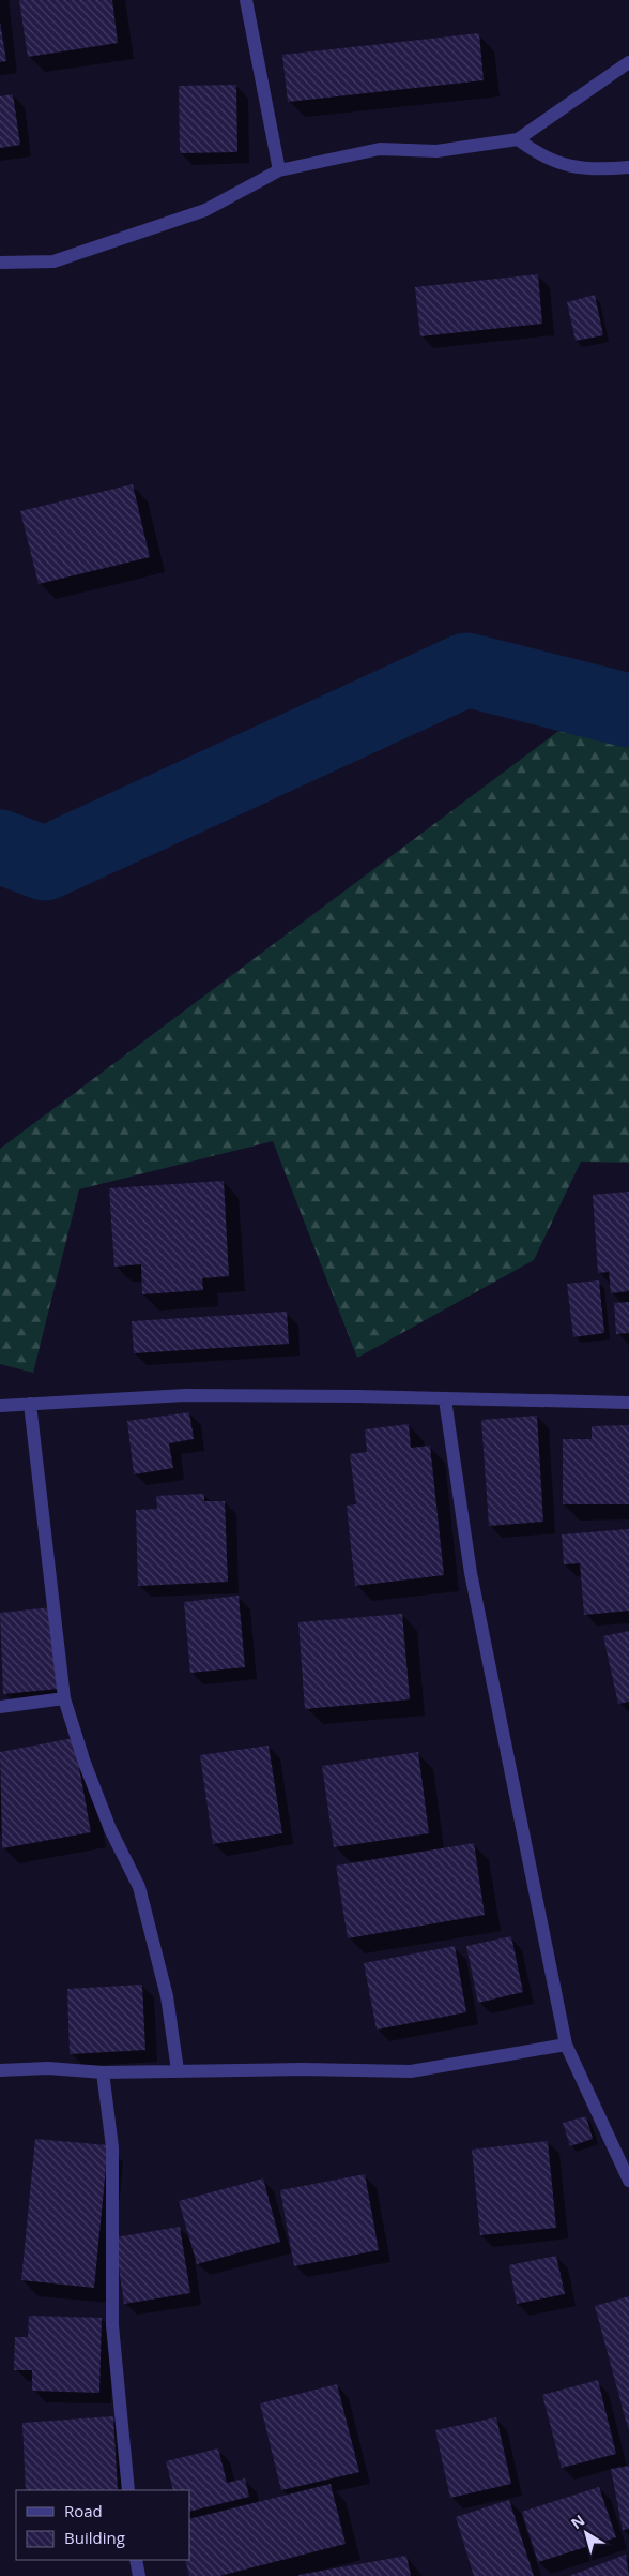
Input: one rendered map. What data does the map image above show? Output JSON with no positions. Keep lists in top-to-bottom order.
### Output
{
  "legend": ["Road", "Building"],
  "north": "top left"
}
